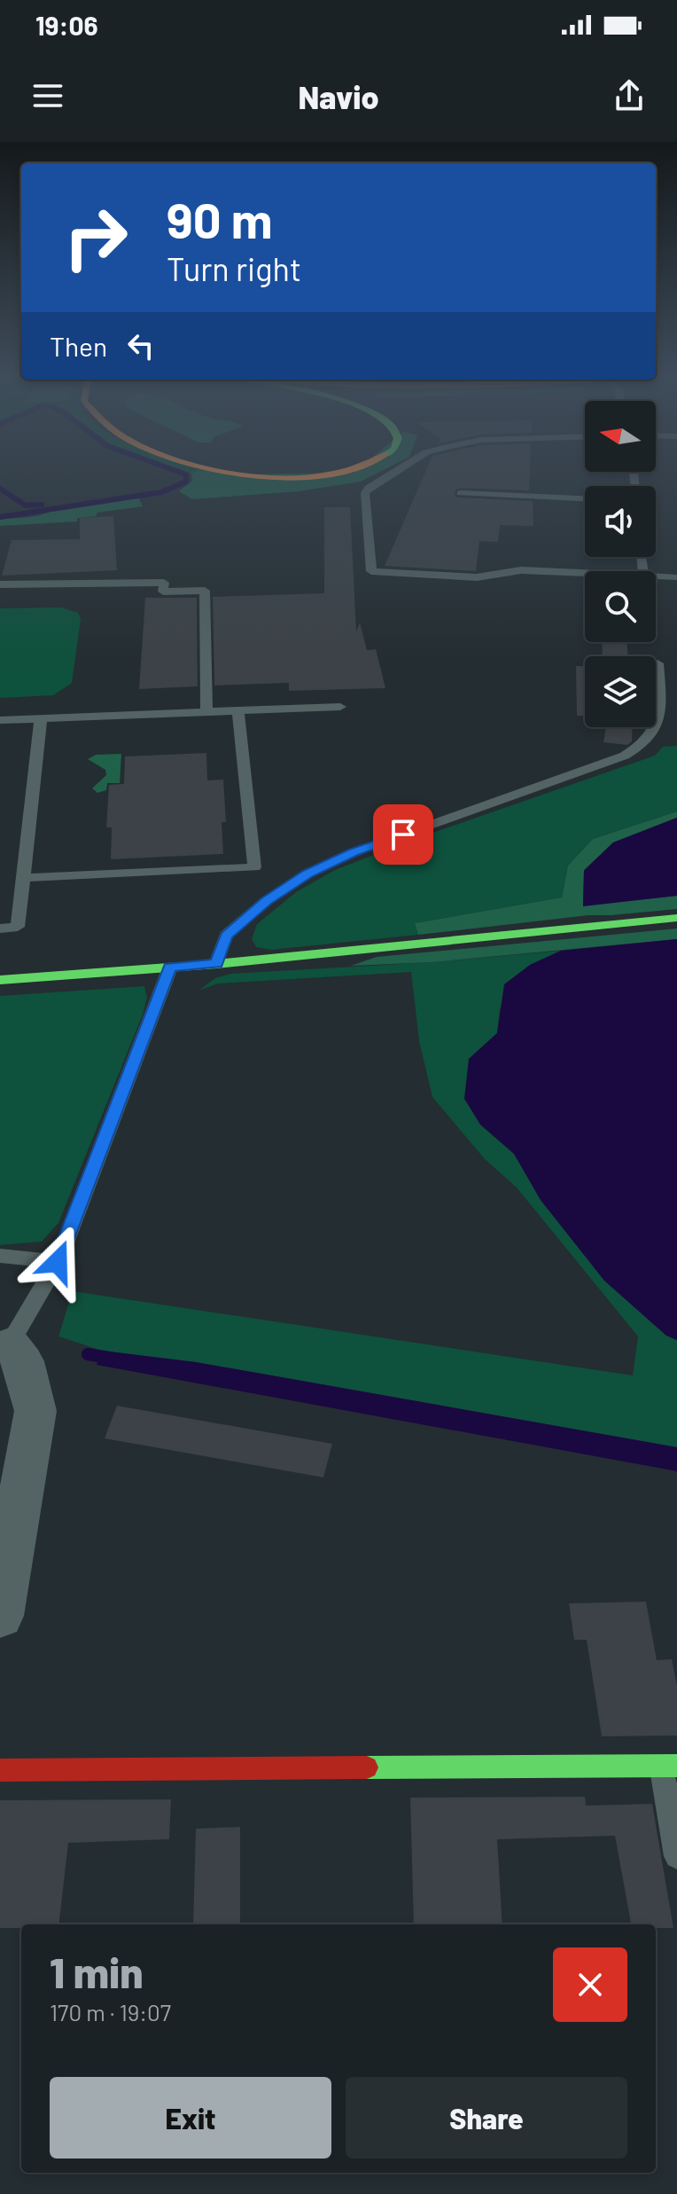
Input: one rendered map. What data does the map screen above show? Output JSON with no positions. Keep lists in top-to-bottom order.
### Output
{
  "north": "left",
  "page": {
    "status": "19:06",
    "header": "Navio",
    "turn": ["90 m", "Turn right"],
    "then": "Then",
    "heading": ["1 min", "170 m · 19:07"],
    "buttons": ["Exit", "Share"]
  }
}
